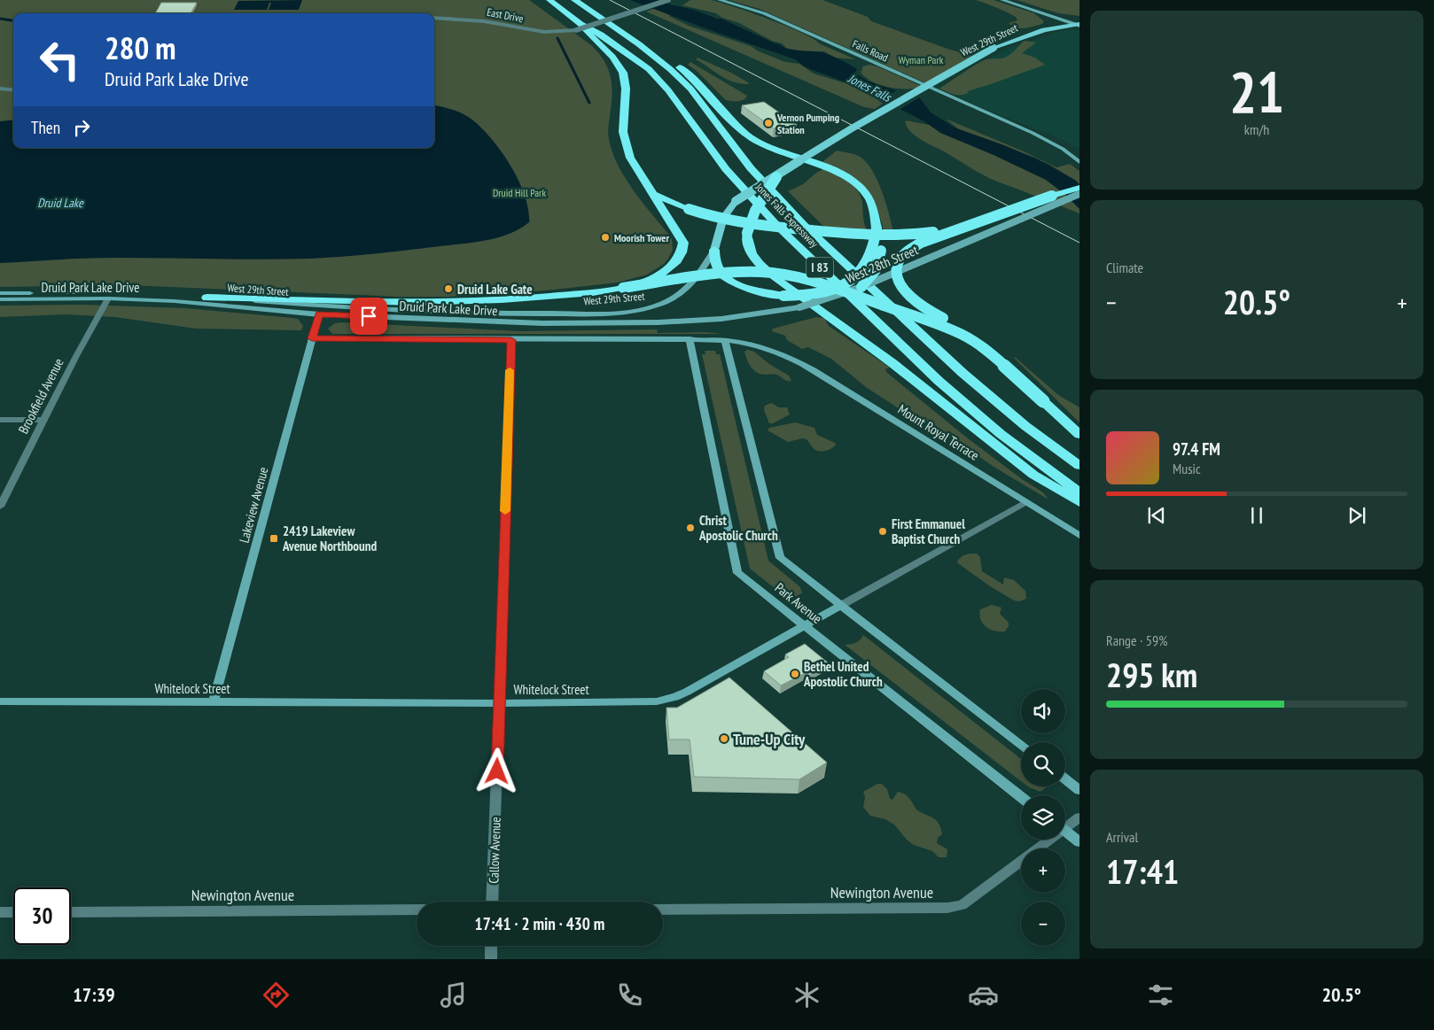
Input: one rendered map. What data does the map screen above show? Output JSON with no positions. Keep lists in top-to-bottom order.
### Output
{
  "streets": {
    "highway": ["Jones Falls Expressway", "I 83"],
    "main road": ["West 29th Street"],
    "street": [
      "East Drive",
      "Falls Road",
      "West 28th Street",
      "Druid Park Lake Drive",
      "Brookfield Avenue",
      "Mount Royal Terrace",
      "Lakeview Avenue",
      "Park Avenue",
      "Whitelock Street",
      "Callow Avenue",
      "Newington Avenue"
    ]
  },
  "crossings": [
    ["East Drive", "Jones Falls Expressway"],
    ["West 29th Street", "Druid Park Lake Drive"],
    ["West 28th Street", "Druid Park Lake Drive"],
    ["Druid Park Lake Drive", "Brookfield Avenue"],
    ["Druid Park Lake Drive", "Lakeview Avenue"],
    ["Mount Royal Terrace", "Park Avenue"],
    ["Mount Royal Terrace", "Whitelock Street"],
    ["Lakeview Avenue", "Whitelock Street"],
    ["Park Avenue", "Whitelock Street"],
    ["Whitelock Street", "Callow Avenue"]
  ],
  "water": ["Jones Falls", "Druid Lake"],
  "parks": ["Wyman Park", "Druid Hill Park"],
  "places": {
    "other": [
      "Vernon Pumping Station",
      "Moorish Tower",
      "Druid Lake Gate",
      "Christ Apostolic Church",
      "First Emmanuel Baptist Church",
      "Bethel United Apostolic Church",
      "Tune-Up City"
    ],
    "transit": ["2419 Lakeview Avenue Northbound"]
  },
  "page": {
    "tile": [
      ["21", "km/h"],
      "Climate",
      ["Range · 59%", "295 km"],
      ["Arrival", "17:41"]
    ],
    "turn": ["280 m", "Druid Park Lake Drive"],
    "then": "Then",
    "heat": ["−", "20.5°", "+"],
    "song": ["97.4 FM", "Music"],
    "map_buttons": ["+", "−"],
    "limit": "30",
    "trip": "17:41 · 2 min · 430 m",
    "tabs": ["17:39", "20.5°"]
  }
}
